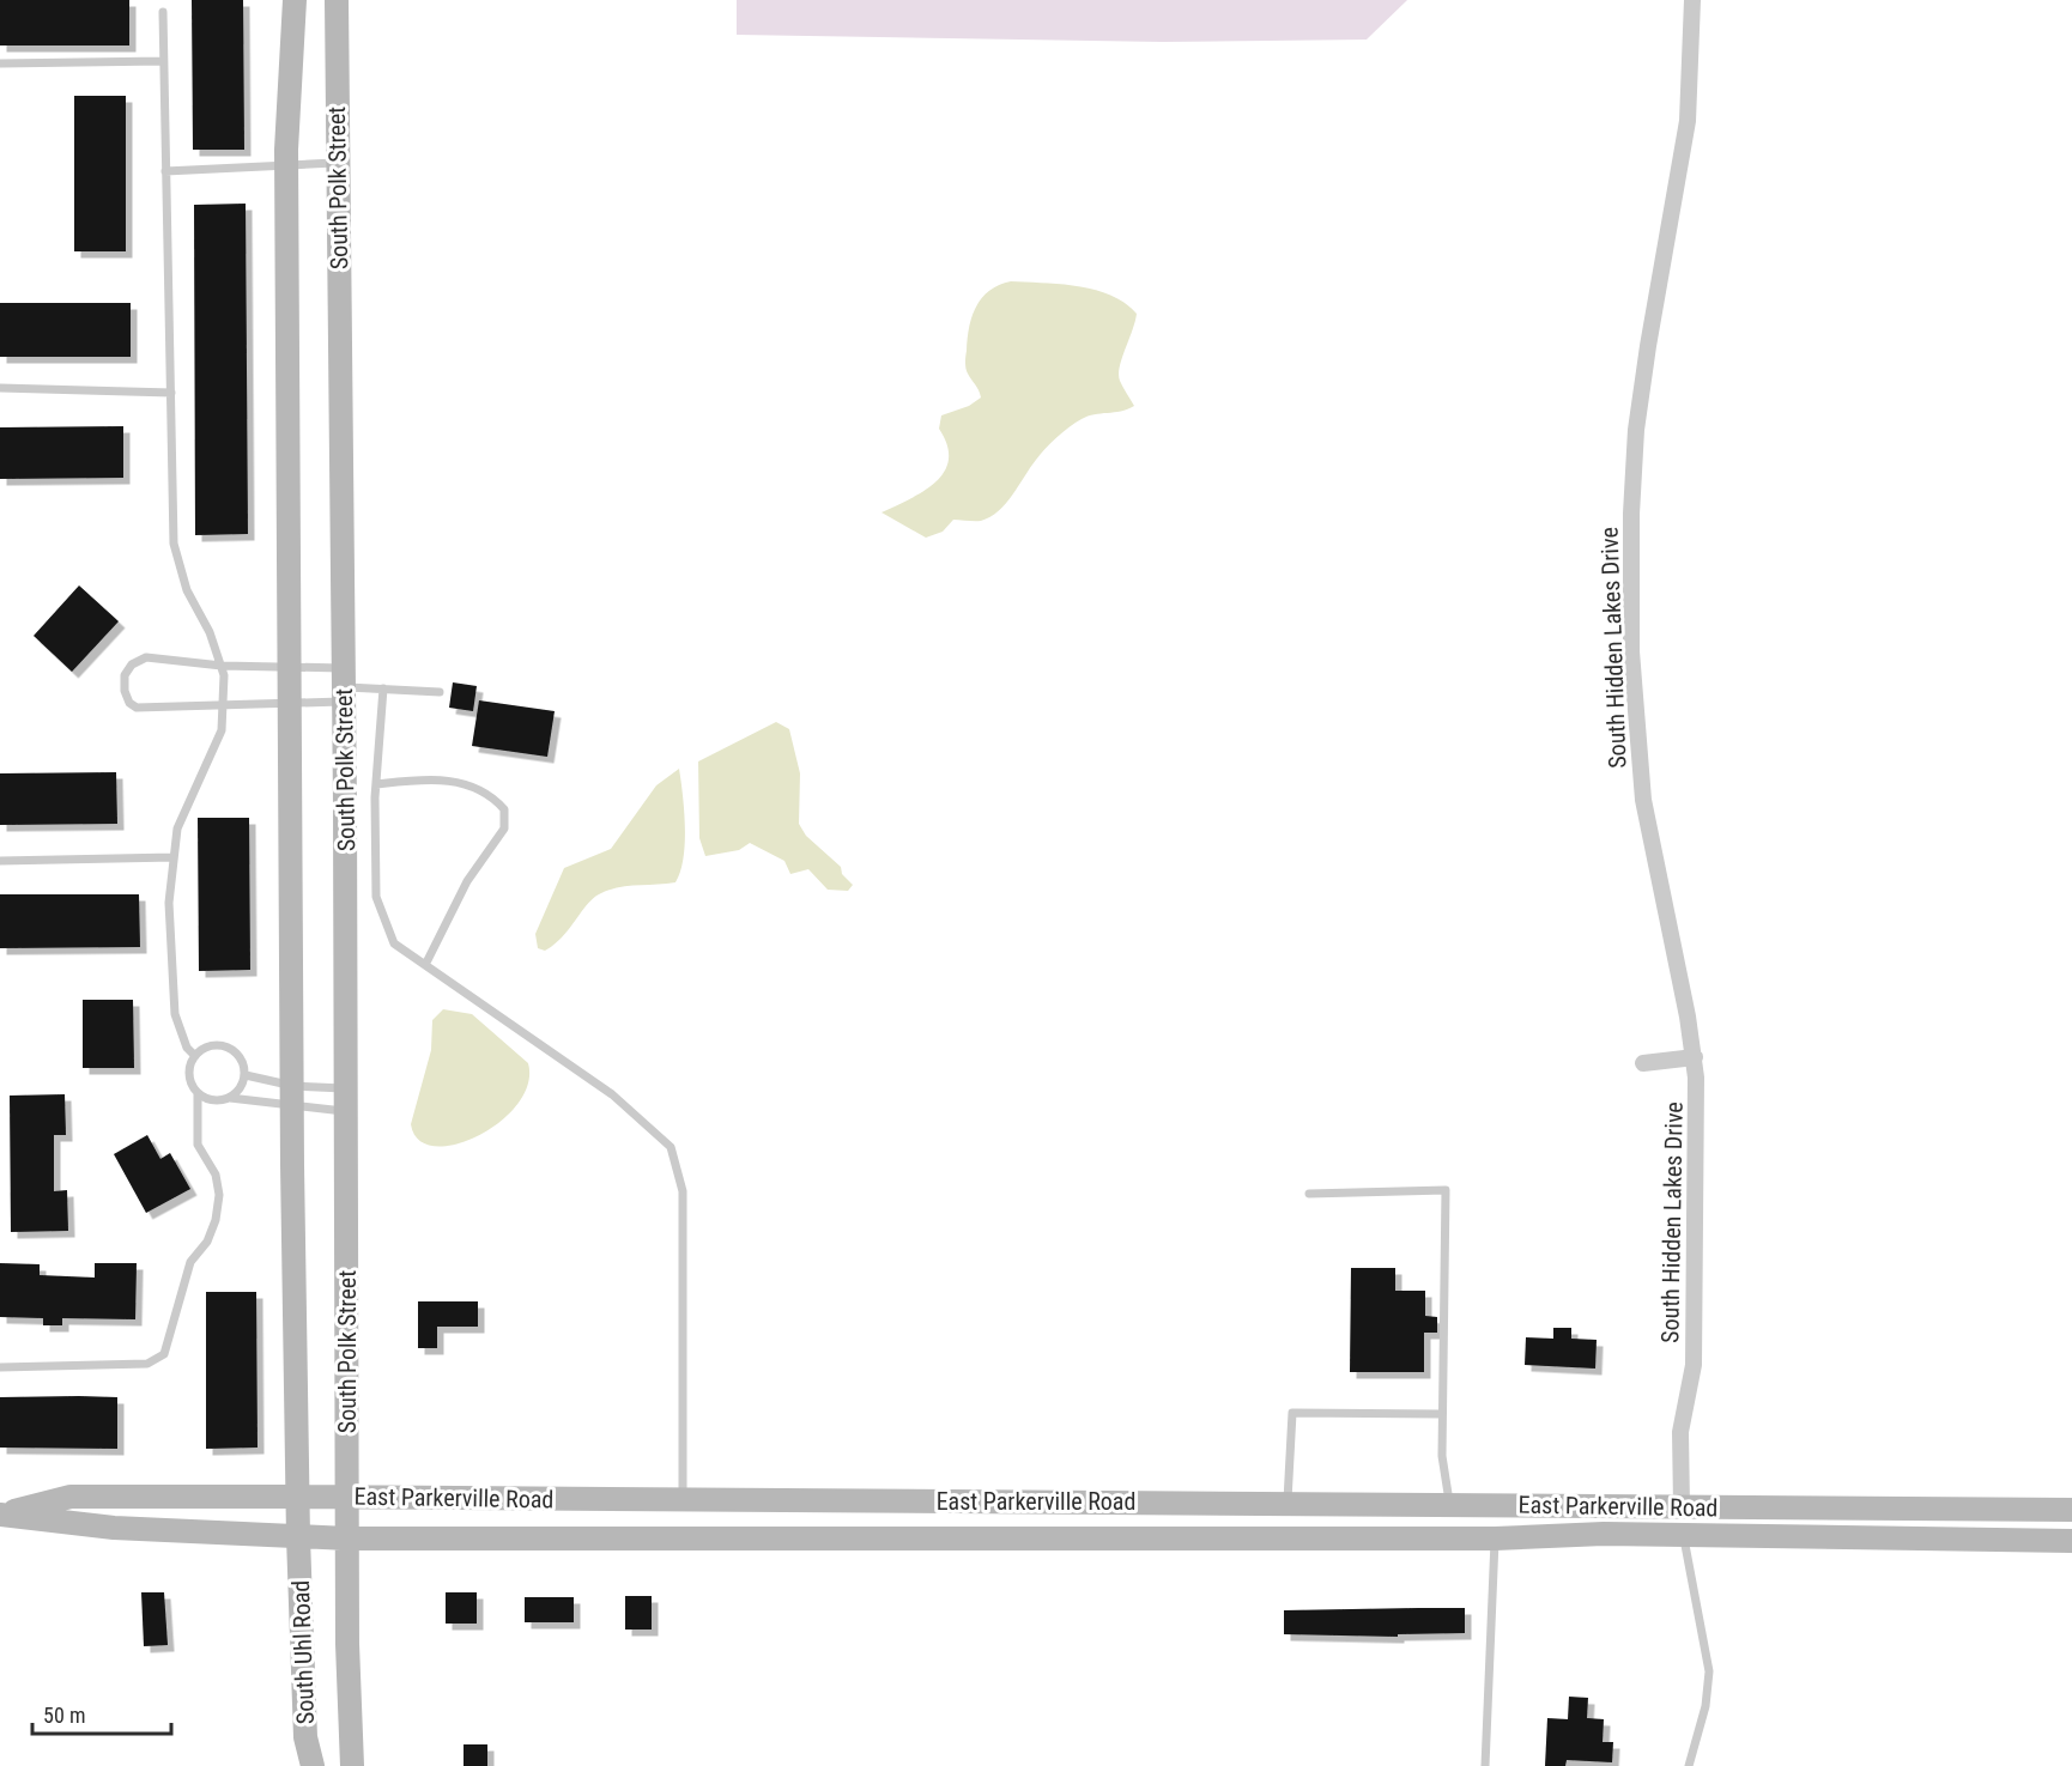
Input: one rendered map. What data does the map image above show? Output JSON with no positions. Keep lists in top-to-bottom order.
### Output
{
  "streets": {
    "main road": ["South Polk Street", "East Parkerville Road", "South Uhl Road"],
    "street": ["South Hidden Lakes Drive"]
  },
  "crossings": [
    ["South Polk Street", "East Parkerville Road"],
    ["South Polk Street", "South Uhl Road"],
    ["South Hidden Lakes Drive", "East Parkerville Road"],
    ["East Parkerville Road", "South Uhl Road"]
  ],
  "scale_bar": "50 m"
}
